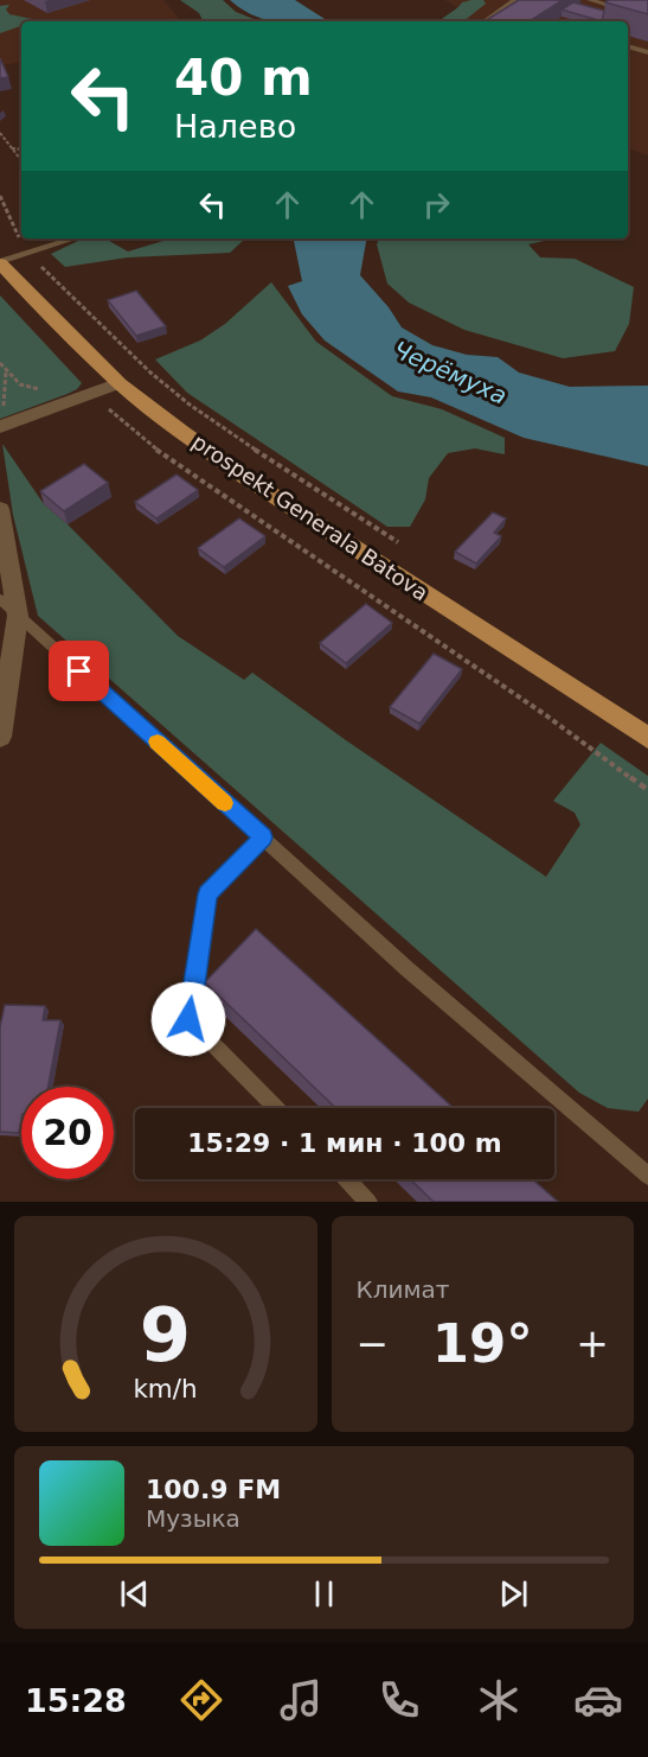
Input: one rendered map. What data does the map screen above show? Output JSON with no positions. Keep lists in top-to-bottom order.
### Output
{
  "streets": {
    "main road": ["prospekt Generala Batova"]
  },
  "water": ["Черёмуха"],
  "page": {
    "turn": ["40 m", "Налево"],
    "limit": "20",
    "trip": "15:29 · 1 мин · 100 m",
    "tile": "Климат",
    "heat": ["−", "19°", "+"],
    "song": ["100.9 FM", "Музыка"],
    "tabs": "15:28",
    "gauge": ["9", "km/h"]
  }
}
